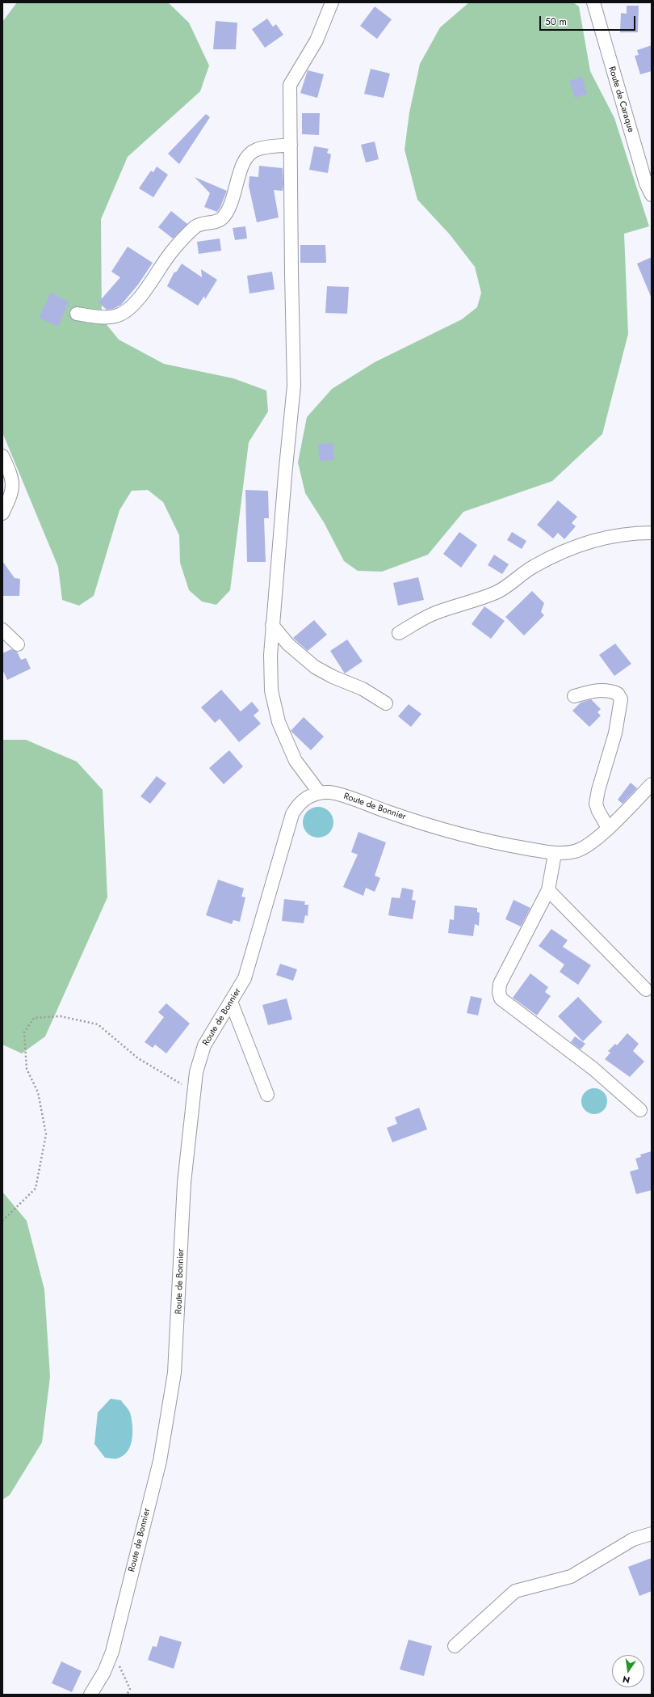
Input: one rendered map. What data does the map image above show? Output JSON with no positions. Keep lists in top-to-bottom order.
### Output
{
  "streets": {
    "street": ["Route de Caraque", "Route de Bonnier"]
  },
  "scale_bar": "50 m",
  "north": "bottom"
}
